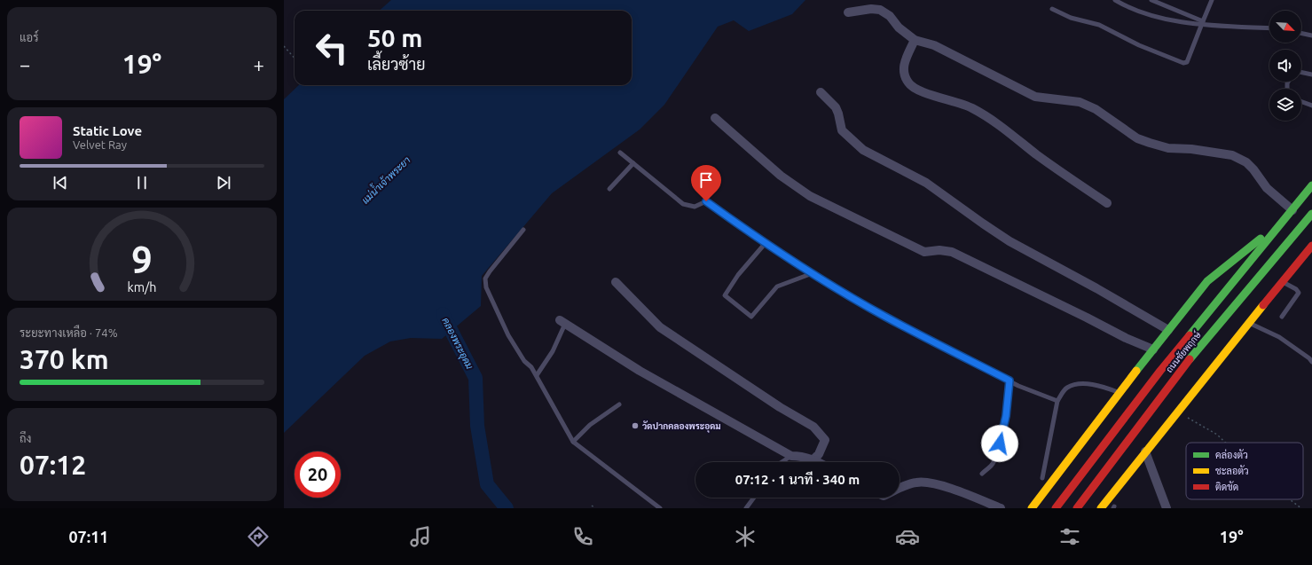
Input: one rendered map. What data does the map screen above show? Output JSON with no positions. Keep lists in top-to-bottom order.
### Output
{
  "streets": {
    "main road": ["ถนนชัยพฤกษ์"]
  },
  "water": ["แม่น้ำเจ้าพระยา", "คลองพระอุดม"],
  "places": ["วัดปากคลองพระอุดม"],
  "legend": ["คล่องตัว", "ชะลอตัว", "ติดขัด"],
  "north": "bottom right",
  "page": {
    "tile": [
      "แอร์",
      ["ระยะทางเหลือ · 74%", "370 km"],
      ["ถึง", "07:12"]
    ],
    "turn": ["50 m", "เลี้ยวซ้าย"],
    "heat": ["−", "19°", "+"],
    "song": ["Static Love", "Velvet Ray"],
    "limit": "20",
    "trip": "07:12 · 1 นาที · 340 m",
    "tabs": ["07:11", "19°"],
    "gauge": ["9", "km/h"]
  }
}
